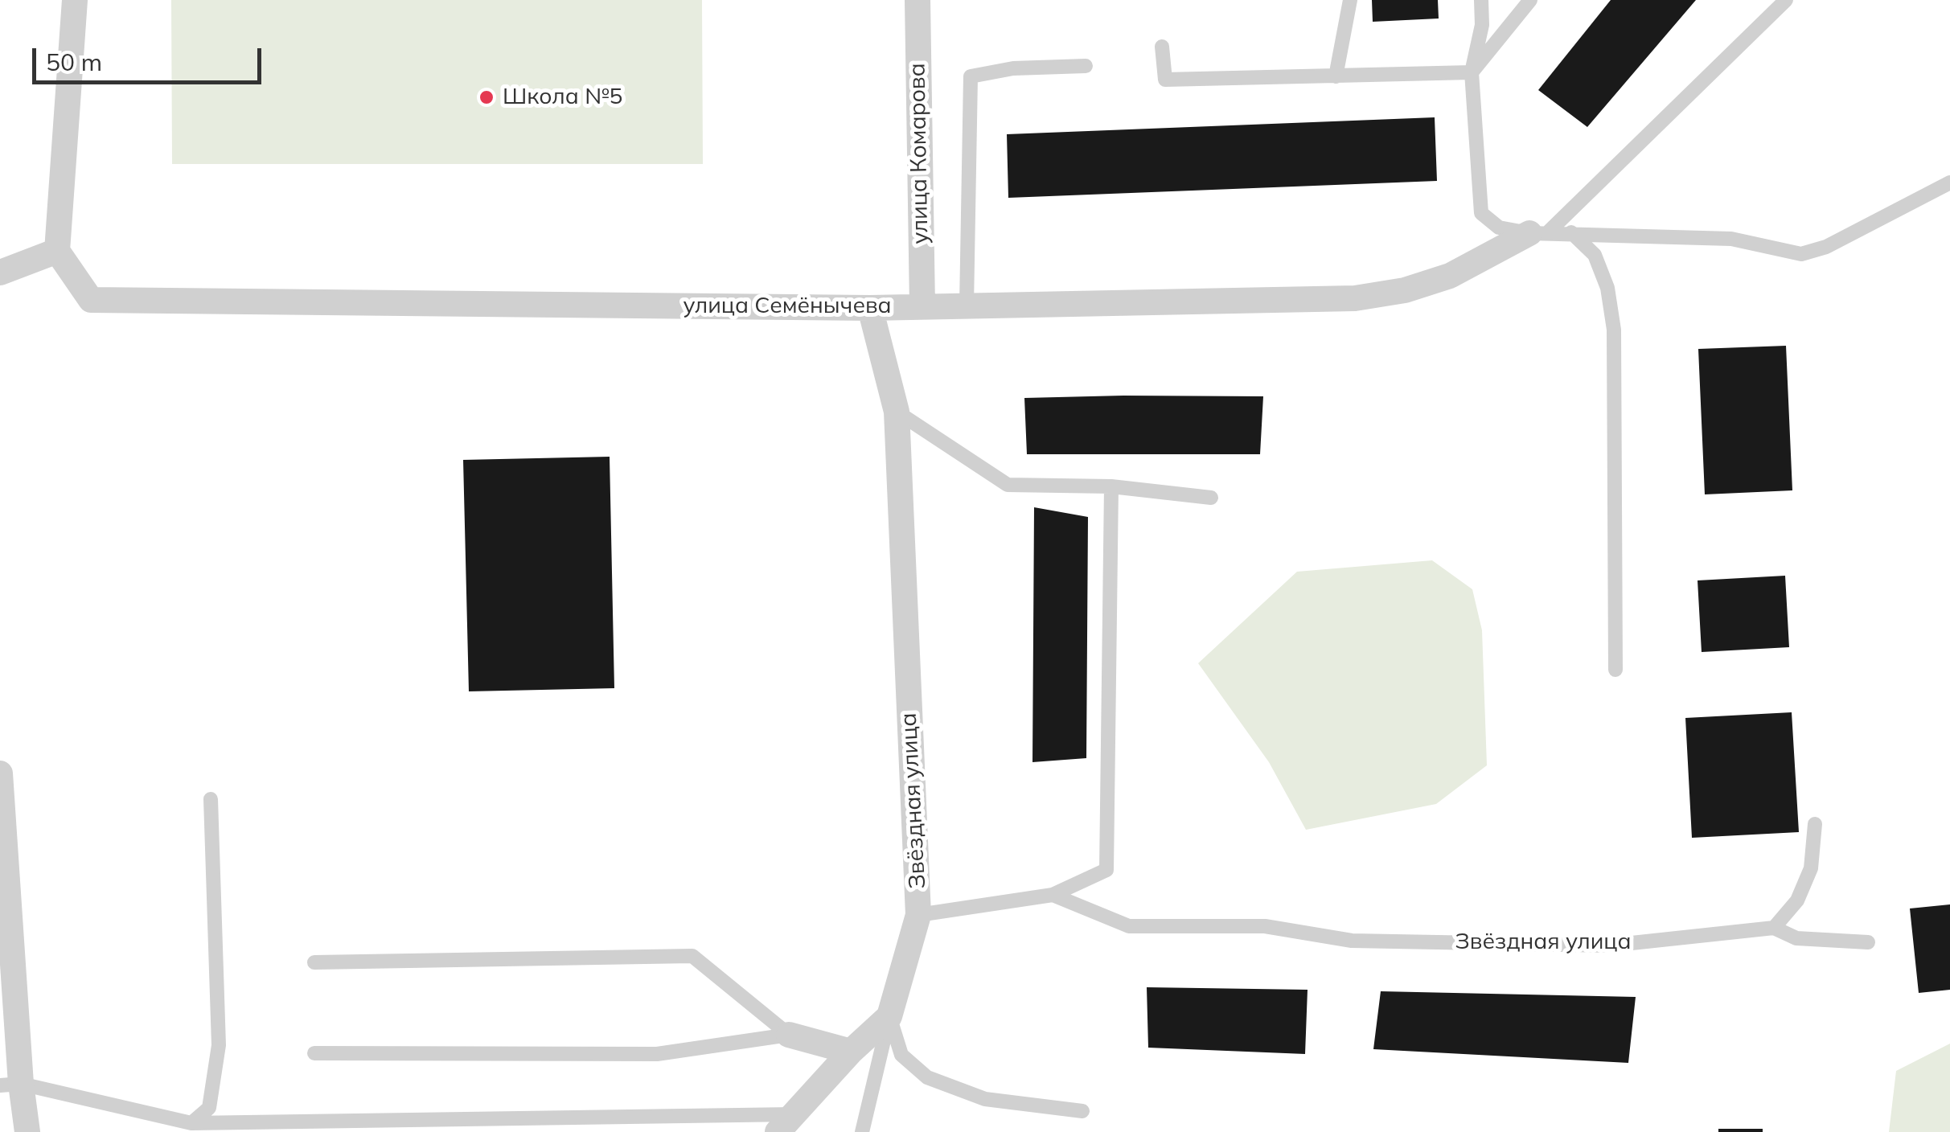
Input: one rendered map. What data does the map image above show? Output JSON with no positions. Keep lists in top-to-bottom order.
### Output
{
  "streets": {
    "street": ["улица Комарова", "улица Семёнычева", "Звёздная улица"]
  },
  "crossings": [
    ["улица Комарова", "улица Семёнычева"],
    ["улица Семёнычева", "Звёздная улица"]
  ],
  "places": ["Школа №5"],
  "scale_bar": "50 m"
}
